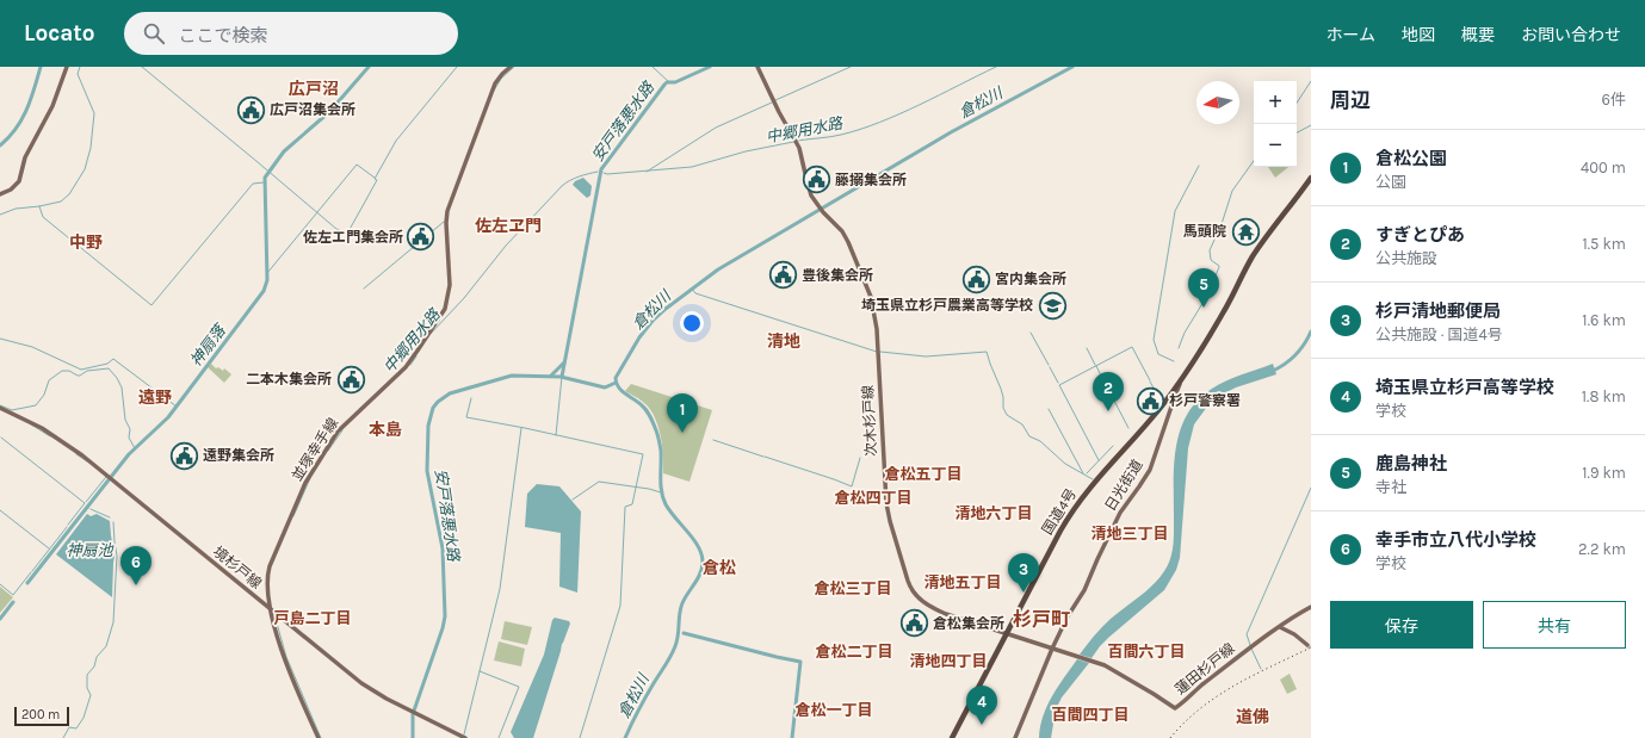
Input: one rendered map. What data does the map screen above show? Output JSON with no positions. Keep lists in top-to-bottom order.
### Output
{
  "streets": {
    "highway": ["日光街道", "国道4号"],
    "main road": [
      "次木杉戸線",
      "並塚幸手線",
      "境杉戸線",
      "蓮田杉戸線"
    ]
  },
  "crossings": [
    ["次木杉戸線", "国道4号"],
    ["並塚幸手線", "境杉戸線"],
    ["日光街道", "国道4号"],
    ["日光街道", "蓮田杉戸線"]
  ],
  "districts": [
    "広戸沼",
    "佐左ヱ門",
    "中野",
    "清地",
    "遠野",
    "本島",
    "倉松五丁目",
    "倉松四丁目",
    "清地六丁目",
    "清地三丁目",
    "倉松",
    "清地五丁目",
    "倉松三丁目",
    "戸島二丁目",
    "杉戸町",
    "倉松二丁目",
    "百間六丁目",
    "清地四丁目",
    "倉松一丁目",
    "百間四丁目",
    "道佛"
  ],
  "water": [
    "倉松川",
    "安戸落悪水路",
    "中郷用水路",
    "神扇落",
    "神扇池"
  ],
  "places": {
    "public building": [
      "広戸沼集会所",
      "藤搦集会所",
      "佐左エ門集会所",
      "豊後集会所",
      "宮内集会所",
      "二本木集会所",
      "杉戸警察署",
      "遠野集会所",
      "倉松集会所"
    ],
    "temple": ["馬頭院"],
    "school or university": ["埼玉県立杉戸農業高等学校"]
  },
  "scale_bar": "200 m",
  "north": "left",
  "page": {
    "header": "Locato",
    "search": "ここで検索",
    "nav": [
      "ホーム",
      "地図",
      "概要",
      "お問い合わせ"
    ],
    "heading": ["周辺", "6件"],
    "map_buttons": ["+", "−"],
    "list": [
      {
        "mark": "1",
        "name": "倉松公園",
        "note": "公園",
        "value": "400 m"
      },
      {
        "mark": "2",
        "name": "すぎとぴあ",
        "note": "公共施設",
        "value": "1.5 km"
      },
      {
        "mark": "3",
        "name": "杉戸清地郵便局",
        "note": "公共施設 · 国道4号",
        "value": "1.6 km"
      },
      {
        "mark": "4",
        "name": "埼玉県立杉戸高等学校",
        "note": "学校",
        "value": "1.8 km"
      },
      {
        "mark": "5",
        "name": "鹿島神社",
        "note": "寺社",
        "value": "1.9 km"
      },
      {
        "mark": "6",
        "name": "幸手市立八代小学校",
        "note": "学校",
        "value": "2.2 km"
      }
    ],
    "pins": [
      "5",
      "2",
      "1",
      "6",
      "3",
      "4"
    ],
    "buttons": ["保存", "共有"],
    "scale": "200 m"
  }
}
